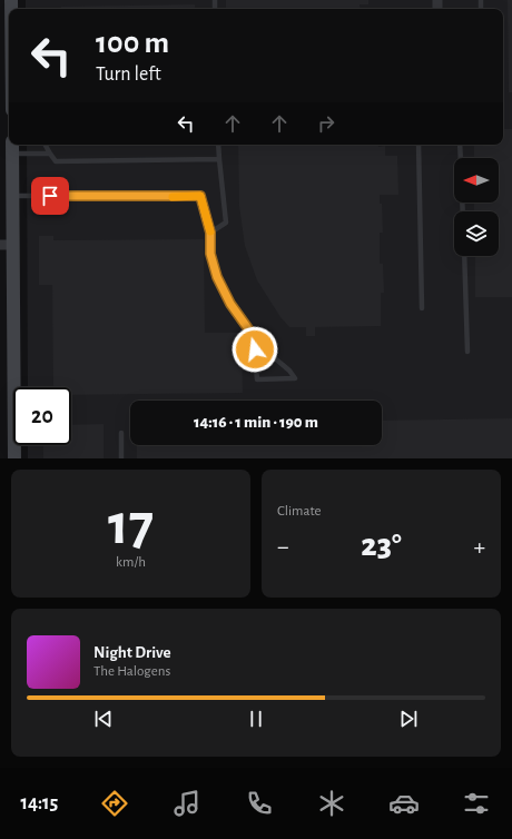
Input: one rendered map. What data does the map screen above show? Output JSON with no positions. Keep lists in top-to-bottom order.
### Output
{
  "north": "left",
  "page": {
    "turn": ["100 m", "Turn left"],
    "limit": "20",
    "trip": "14:16 · 1 min · 190 m",
    "tile": [
      ["17", "km/h"],
      "Climate"
    ],
    "heat": ["−", "23°", "+"],
    "song": ["Night Drive", "The Halogens"],
    "tabs": "14:15"
  }
}
